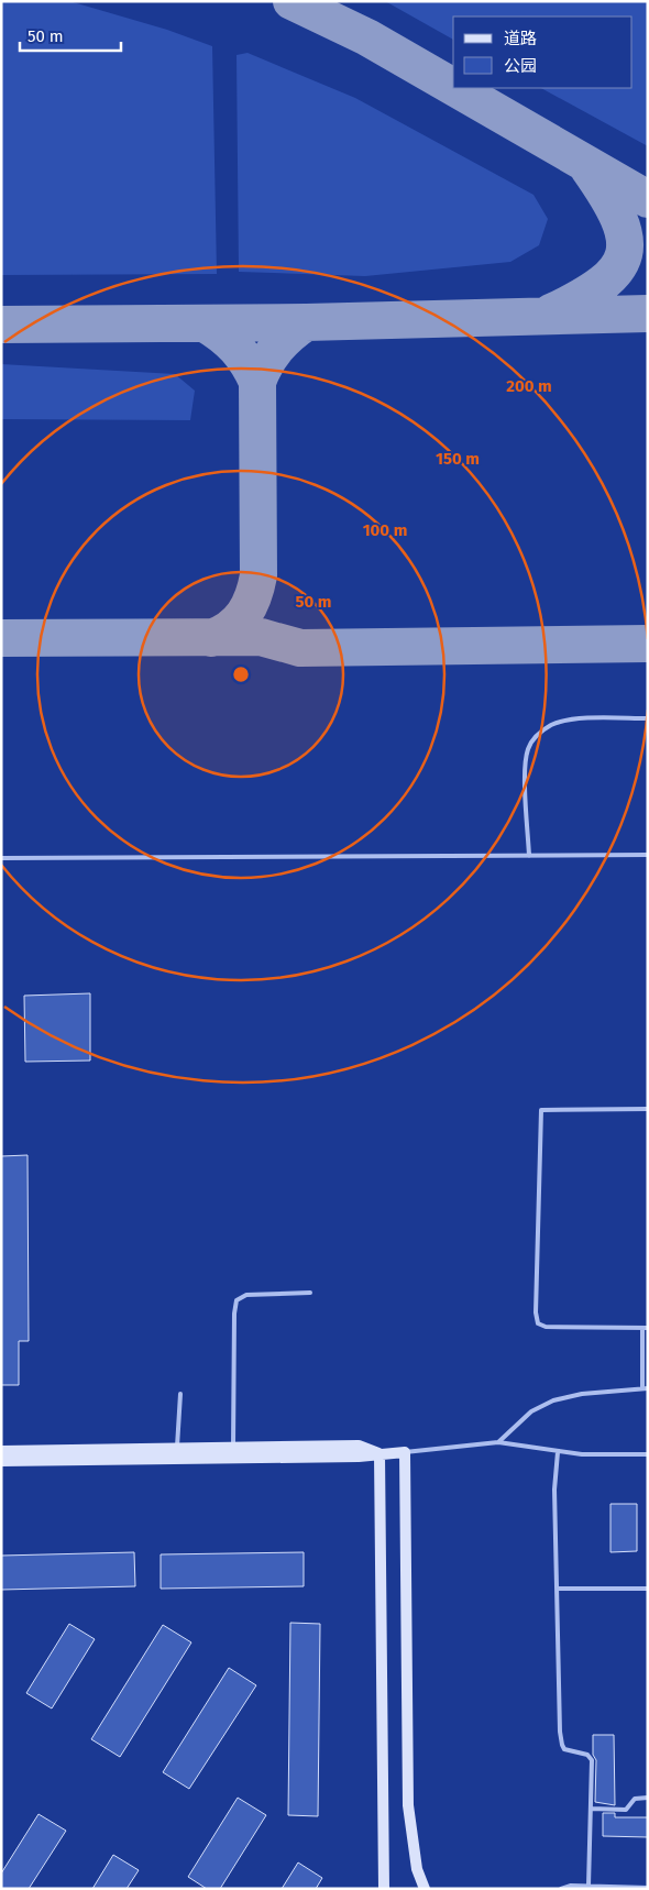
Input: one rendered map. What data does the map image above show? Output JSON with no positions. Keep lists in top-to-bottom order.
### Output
{
  "legend": ["道路", "公园"],
  "scale_bar": "50 m",
  "rings": [
    "200 m",
    "150 m",
    "100 m",
    "50 m"
  ]
}
